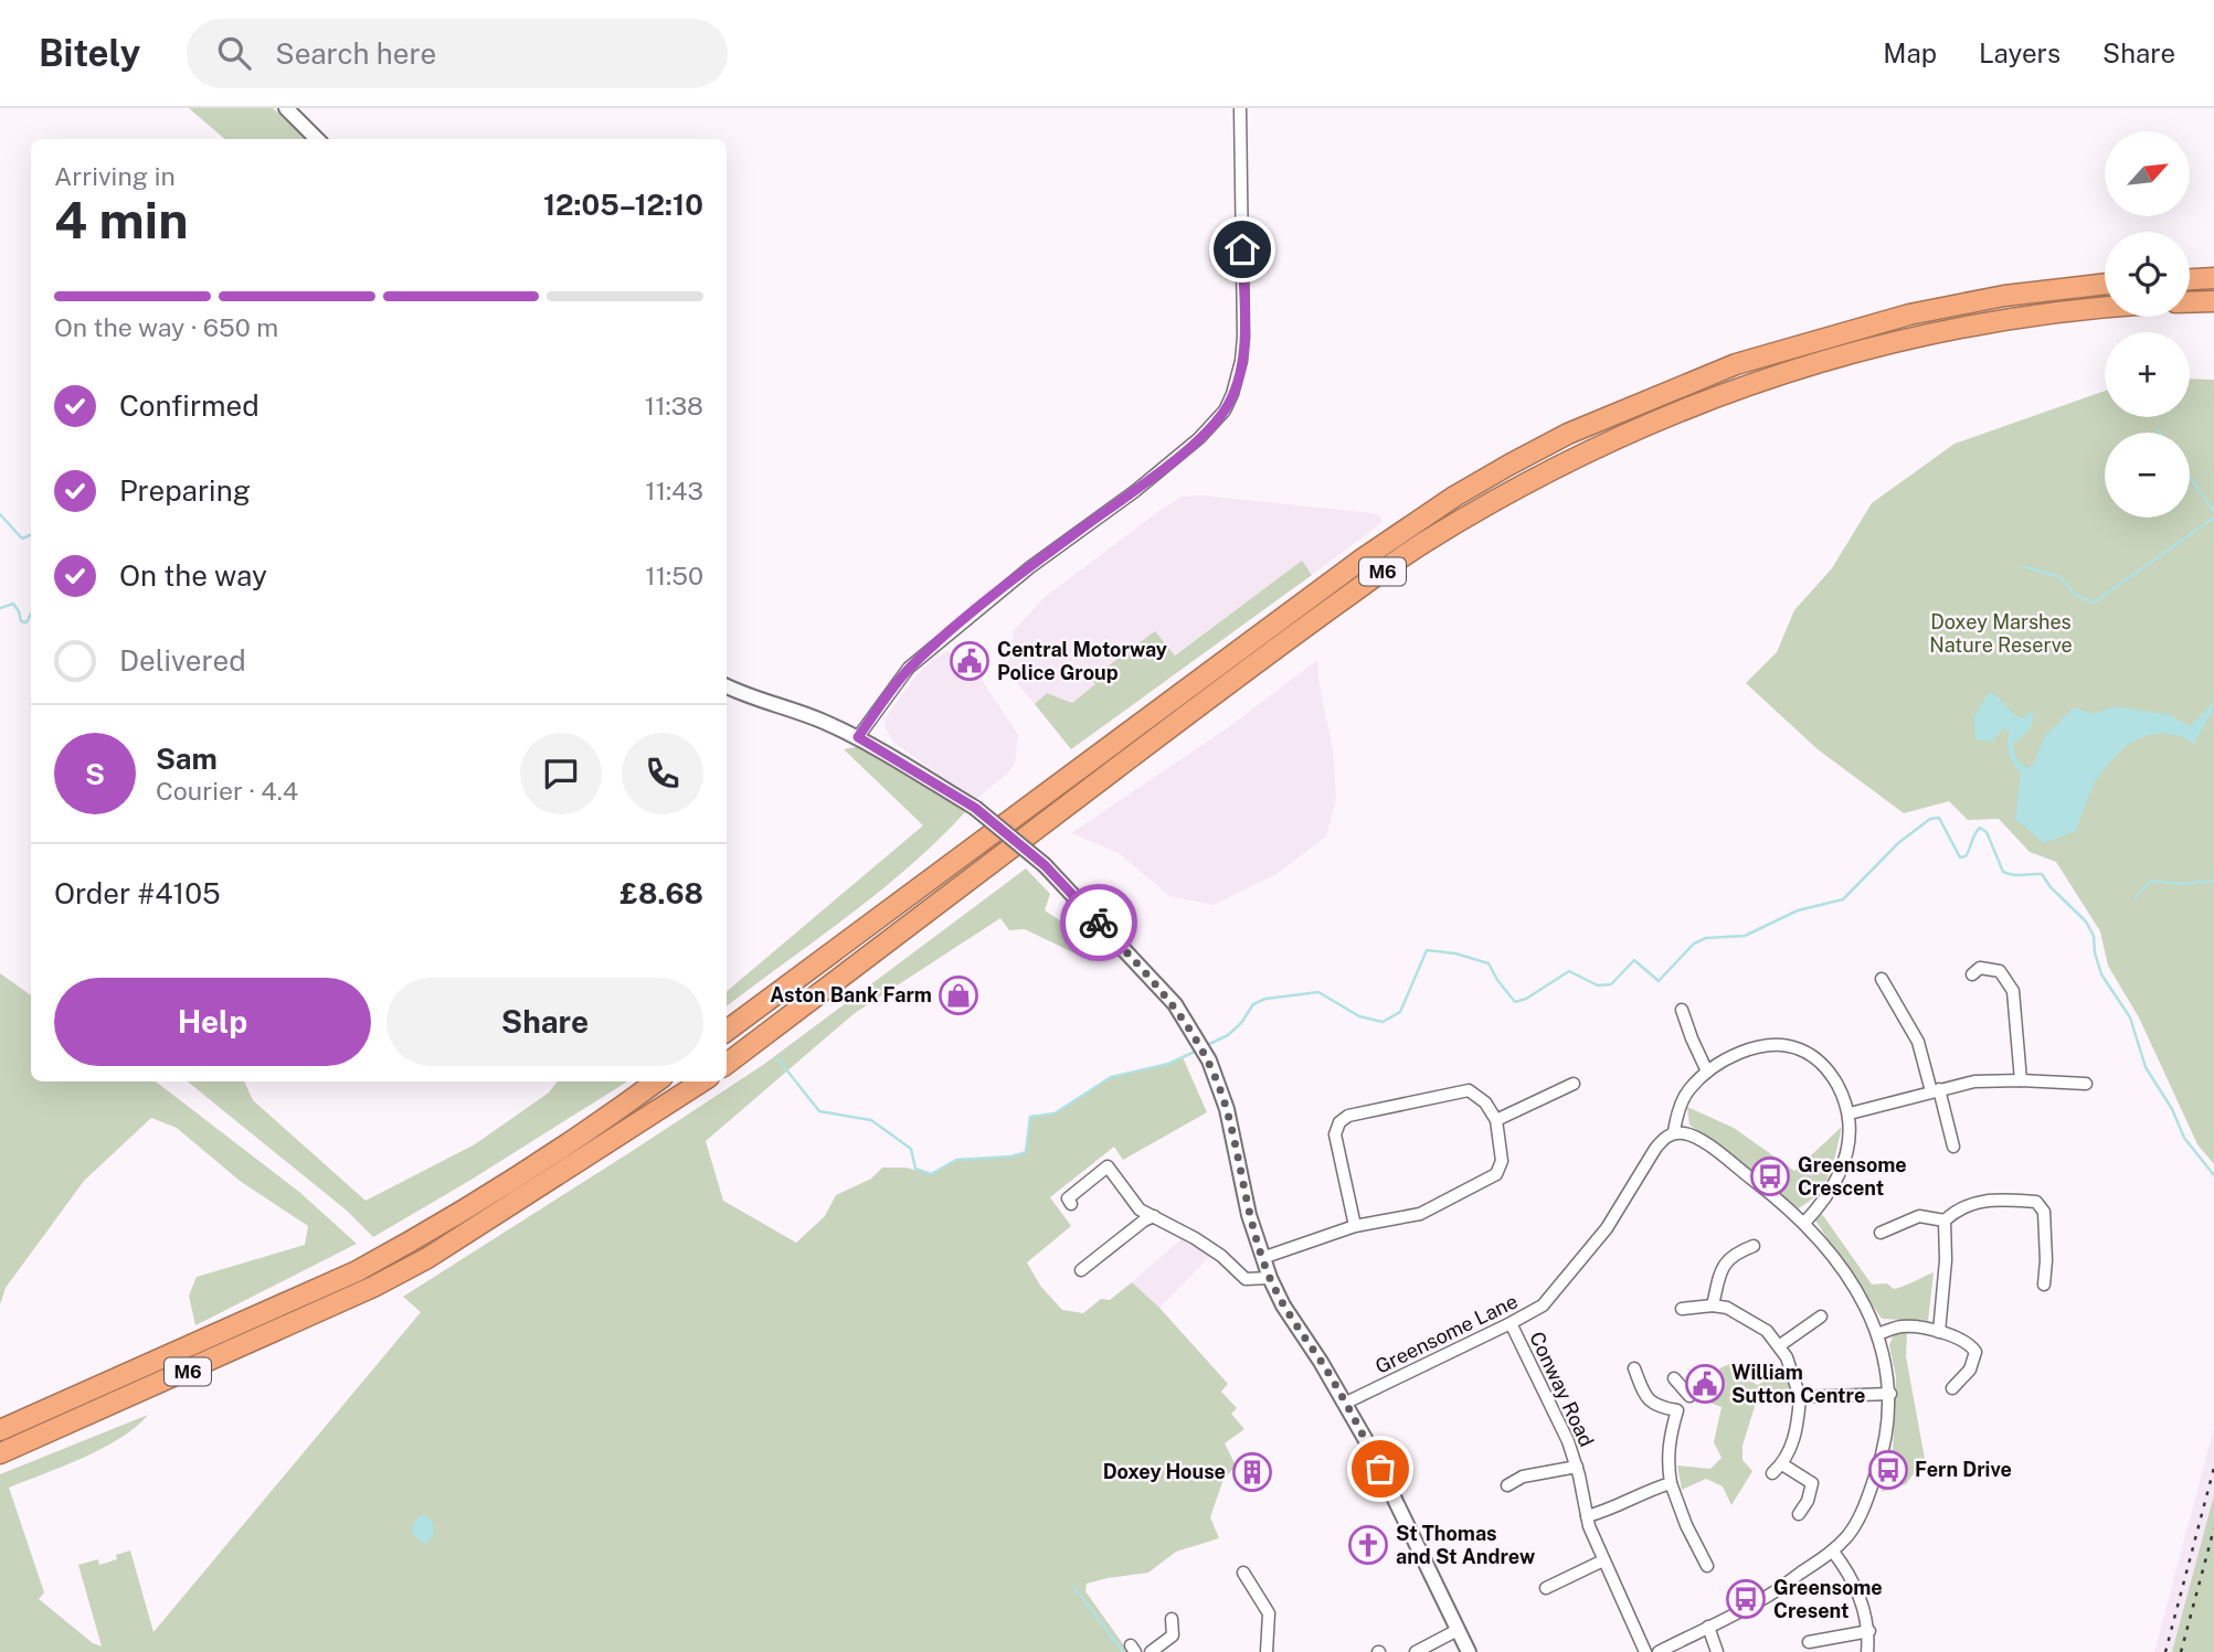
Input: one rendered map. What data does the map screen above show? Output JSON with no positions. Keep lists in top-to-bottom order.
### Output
{
  "streets": {
    "highway": ["M6"],
    "street": ["Greensome Lane", "Conway Road"]
  },
  "crossings": [
    ["Greensome Lane", "Conway Road"]
  ],
  "parks": ["Doxey Marshes Nature Reserve"],
  "places": {
    "public building": ["Central Motorway Police Group", "William Sutton Centre"],
    "shop": ["Aston Bank Farm"],
    "bus stop": ["Greensome Crescent", "Fern Drive", "Greensome Cresent"],
    "building": ["Doxey House"],
    "church": ["St Thomas and St Andrew"]
  },
  "north": "top right",
  "page": {
    "header": "Bitely",
    "search": "Search here",
    "nav": ["Map", "Layers", "Share"],
    "map_buttons": ["+", "−"],
    "heading": ["4 min", "Arriving in", "12:05–12:10"],
    "panel": [
      "Sam",
      "Courier · 4.4",
      "Order #4105",
      "£8.68"
    ],
    "bar": "On the way · 650 m",
    "list": [
      ["Confirmed", "11:38"],
      ["Preparing", "11:43"],
      ["On the way", "11:50"],
      "Delivered"
    ],
    "round": "S",
    "buttons": ["Help", "Share"]
  }
}
